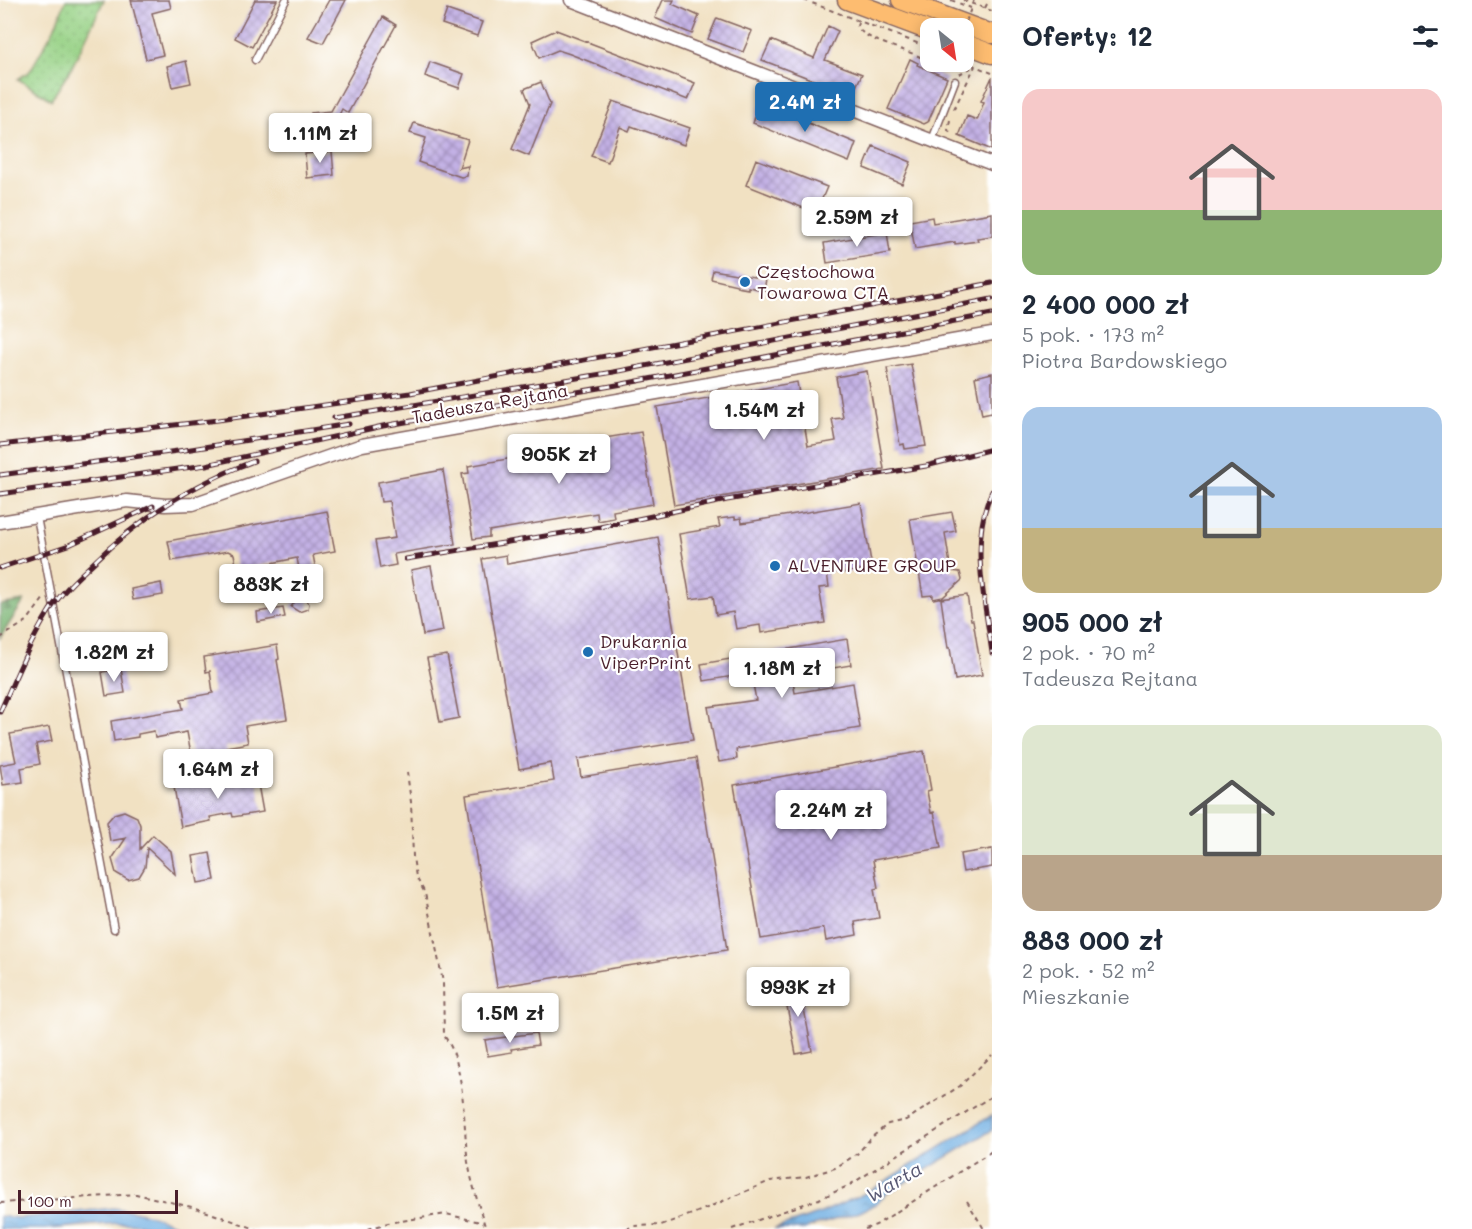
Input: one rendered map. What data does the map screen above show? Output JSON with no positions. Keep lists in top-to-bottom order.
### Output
{
  "streets": {
    "street": ["Tadeusza Rejtana"]
  },
  "water": ["Warta"],
  "places": ["Częstochowa Towarowa CTA", "ALVENTURE GROUP", "Drukarnia ViperPrint"],
  "scale_bar": "100 m",
  "north": "bottom right",
  "page": {
    "heading": "Oferty: 12",
    "list": [
      {
        "name": "2 400 000 zł",
        "note": "5 pok. · 173 m² · Piotra Bardowskiego"
      },
      {
        "name": "905 000 zł",
        "note": "2 pok. · 70 m² · Tadeusza Rejtana"
      },
      {
        "name": "883 000 zł",
        "note": "2 pok. · 52 m² · Mieszkanie"
      }
    ],
    "price": [
      "2.4M zł",
      "1.11M zł",
      "2.59M zł",
      "1.54M zł",
      "905K zł",
      "883K zł",
      "1.82M zł",
      "1.18M zł",
      "1.64M zł",
      "2.24M zł",
      "993K zł",
      "1.5M zł"
    ],
    "scale": "100 m"
  }
}
